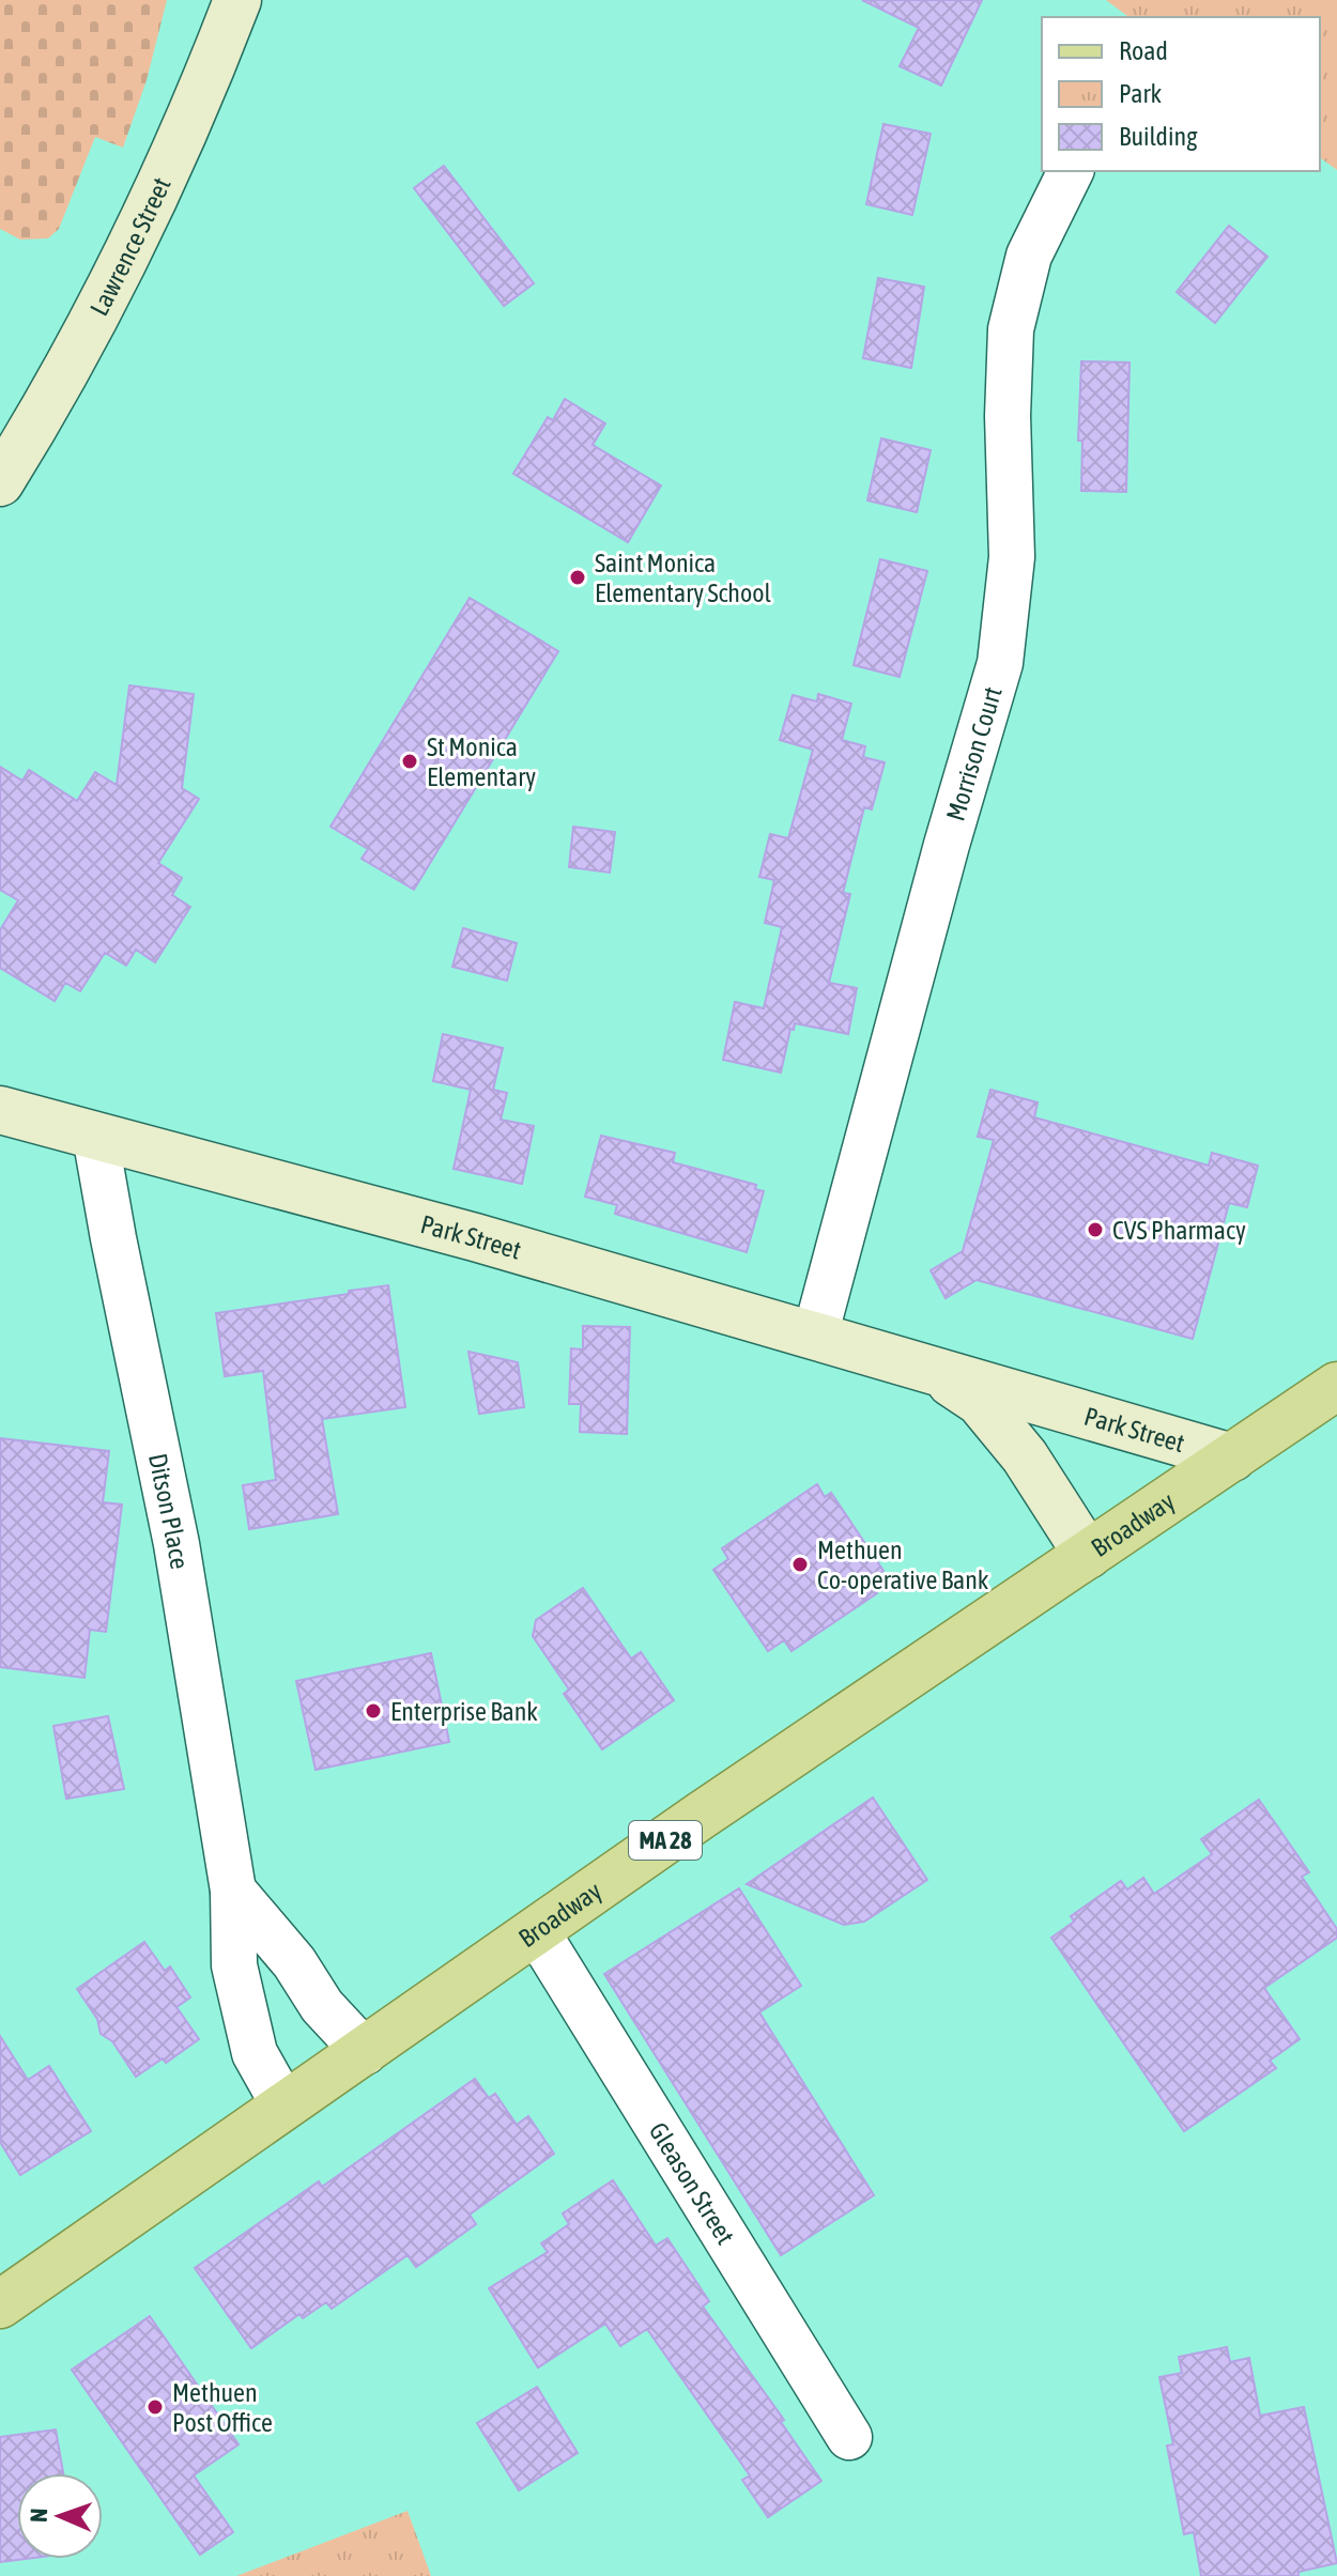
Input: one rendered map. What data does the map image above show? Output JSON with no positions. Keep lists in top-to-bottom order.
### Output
{
  "streets": {
    "main road": [
      "Lawrence Street",
      "Park Street",
      "Broadway",
      "MA 28"
    ],
    "street": ["Morrison Court", "Ditson Place", "Gleason Street"]
  },
  "crossings": [
    ["Morrison Court", "Park Street"],
    ["Park Street", "Ditson Place"],
    ["Park Street", "Broadway"],
    ["Ditson Place", "Broadway"],
    ["Broadway", "Gleason Street"]
  ],
  "places": [
    "Saint Monica Elementary School",
    "St Monica Elementary",
    "CVS Pharmacy",
    "Methuen Co-operative Bank",
    "Enterprise Bank",
    "Methuen Post Office"
  ],
  "legend": ["Road", "Park", "Building"],
  "north": "left"
}
